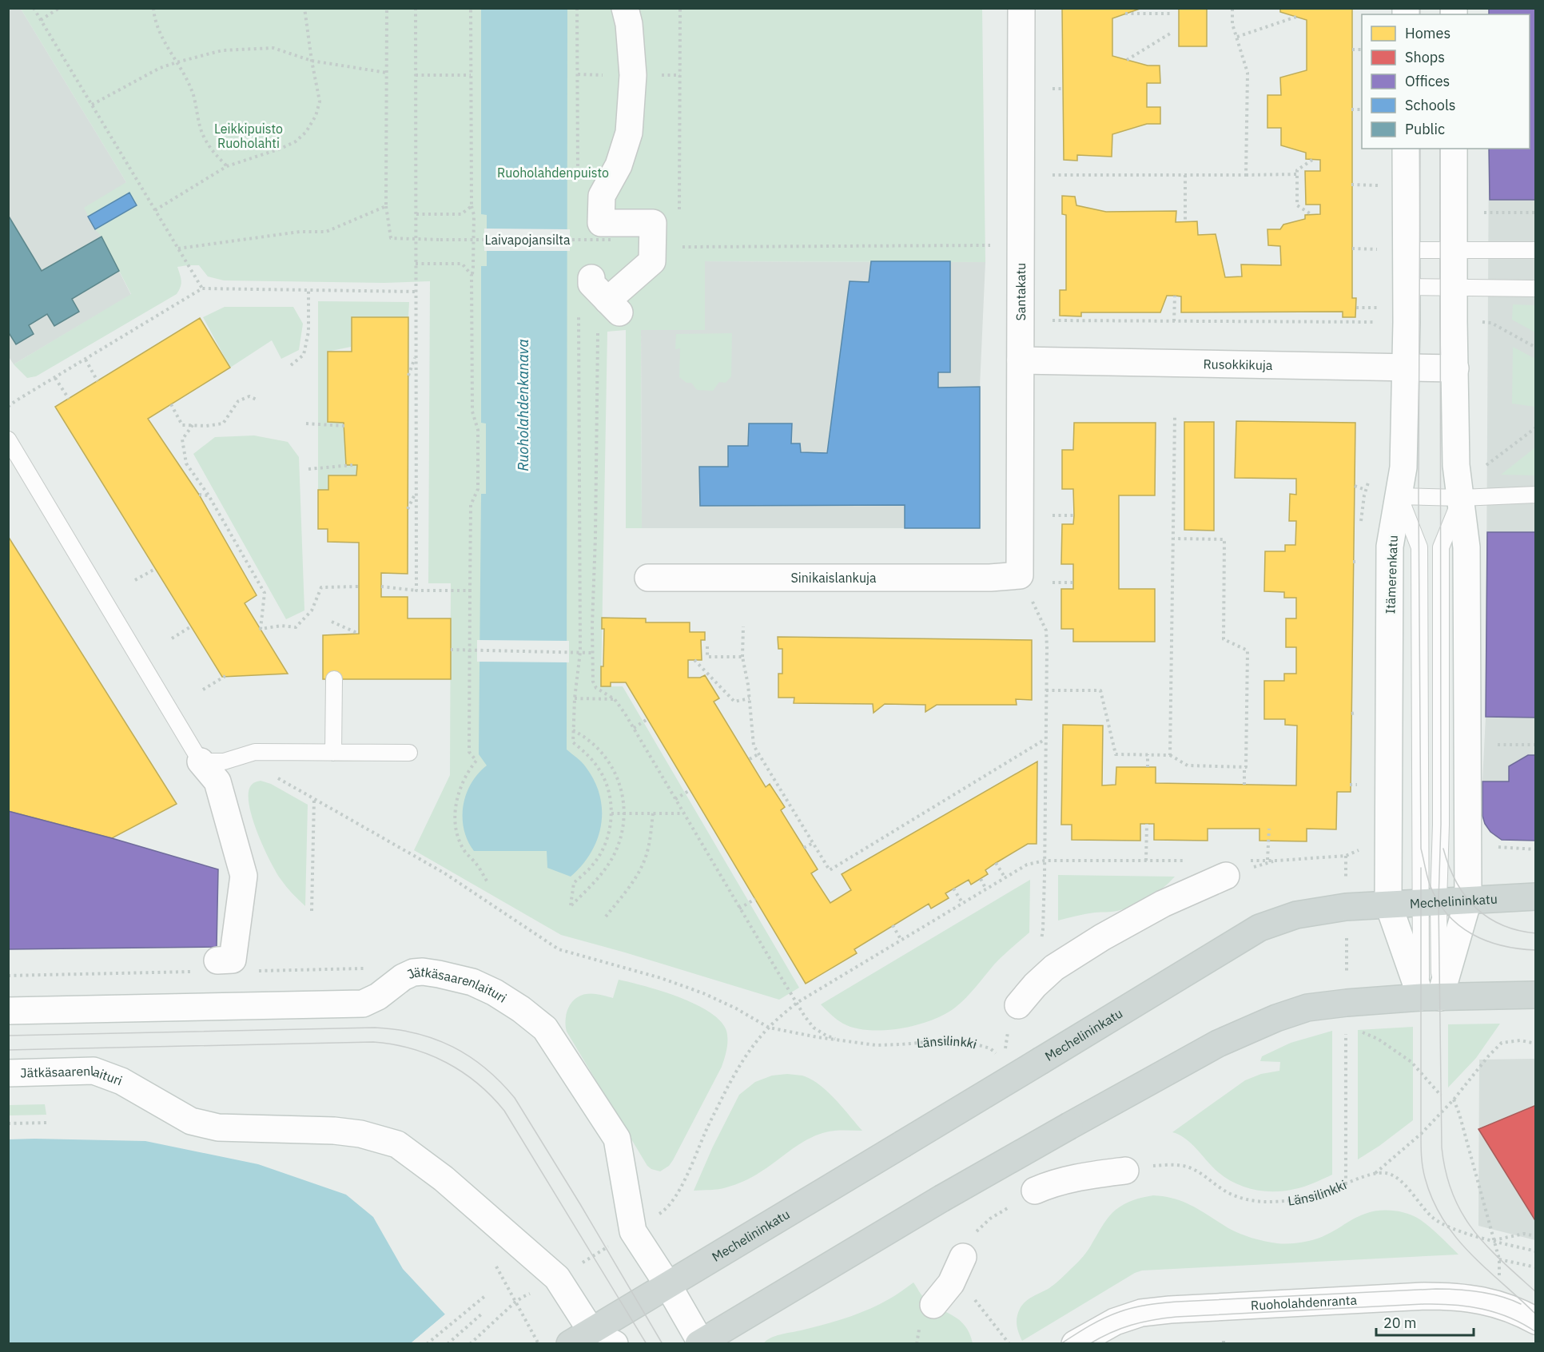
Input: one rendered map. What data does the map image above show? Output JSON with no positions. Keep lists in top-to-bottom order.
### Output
{
  "streets": {
    "main road": ["Mechelininkatu"],
    "street": [
      "Santakatu",
      "Rusokkikuja",
      "Itämerenkatu",
      "Sinikaislankuja",
      "Jätkäsaarenlaituri",
      "Ruoholahdenranta"
    ],
    "path": ["Laivapojansilta", "Länsilinkki"]
  },
  "crossings": [
    ["Santakatu", "Rusokkikuja"],
    ["Santakatu", "Sinikaislankuja"],
    ["Rusokkikuja", "Itämerenkatu"],
    ["Itämerenkatu", "Mechelininkatu"],
    ["Mechelininkatu", "Jätkäsaarenlaituri"]
  ],
  "water": ["Ruoholahdenkanava"],
  "parks": ["Leikkipuisto Ruoholahti", "Ruoholahdenpuisto"],
  "legend": [
    "Homes",
    "Shops",
    "Offices",
    "Schools",
    "Public"
  ],
  "scale_bar": "20 m"
}
